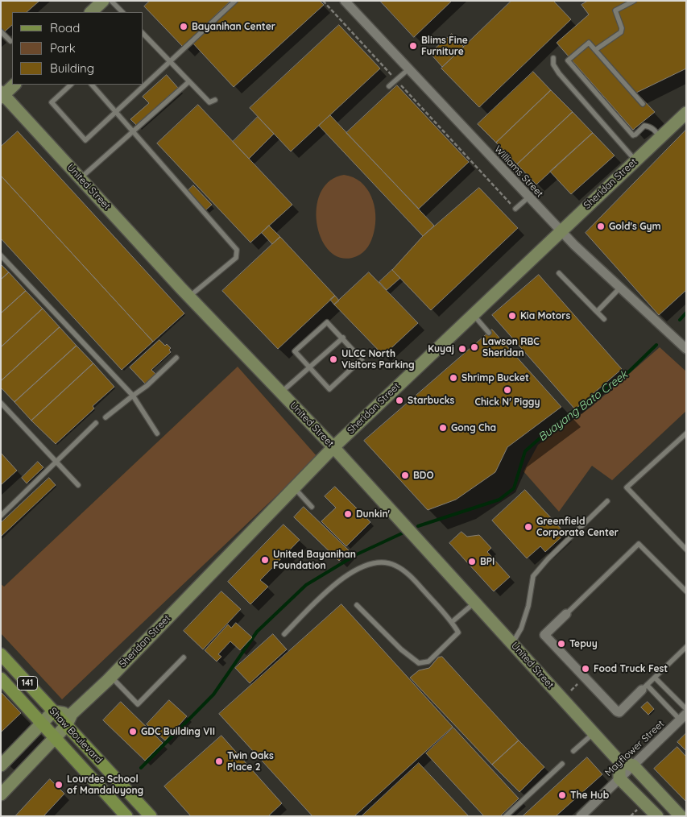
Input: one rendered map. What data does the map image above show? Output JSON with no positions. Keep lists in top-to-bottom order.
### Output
{
  "streets": {
    "main road": ["141", "Shaw Boulevard"],
    "street": [
      "Williams Street",
      "Sheridan Street",
      "United Street",
      "Mayflower Street"
    ]
  },
  "crossings": [
    ["Williams Street", "Sheridan Street"],
    ["Sheridan Street", "United Street"],
    ["Sheridan Street", "Shaw Boulevard"]
  ],
  "water": ["Buayang Bato Creek"],
  "places": [
    "Bayanihan Center",
    "Blims Fine Furniture",
    "Gold's Gym",
    "Kia Motors",
    "Lawson RBC Sheridan",
    "Kuyaj",
    "ULCC North Visitors Parking",
    "Shrimp Bucket",
    "Chick N' Piggy",
    "Starbucks",
    "Gong Cha",
    "BDO",
    "Dunkin'",
    "Greenfield Corporate Center",
    "United Bayanihan Foundation",
    "BPI",
    "Tepuy",
    "Food Truck Fest",
    "GDC Building VII",
    "Twin Oaks Place 2",
    "Lourdes School of Mandaluyong",
    "The Hub"
  ],
  "legend": ["Road", "Park", "Building"]
}
